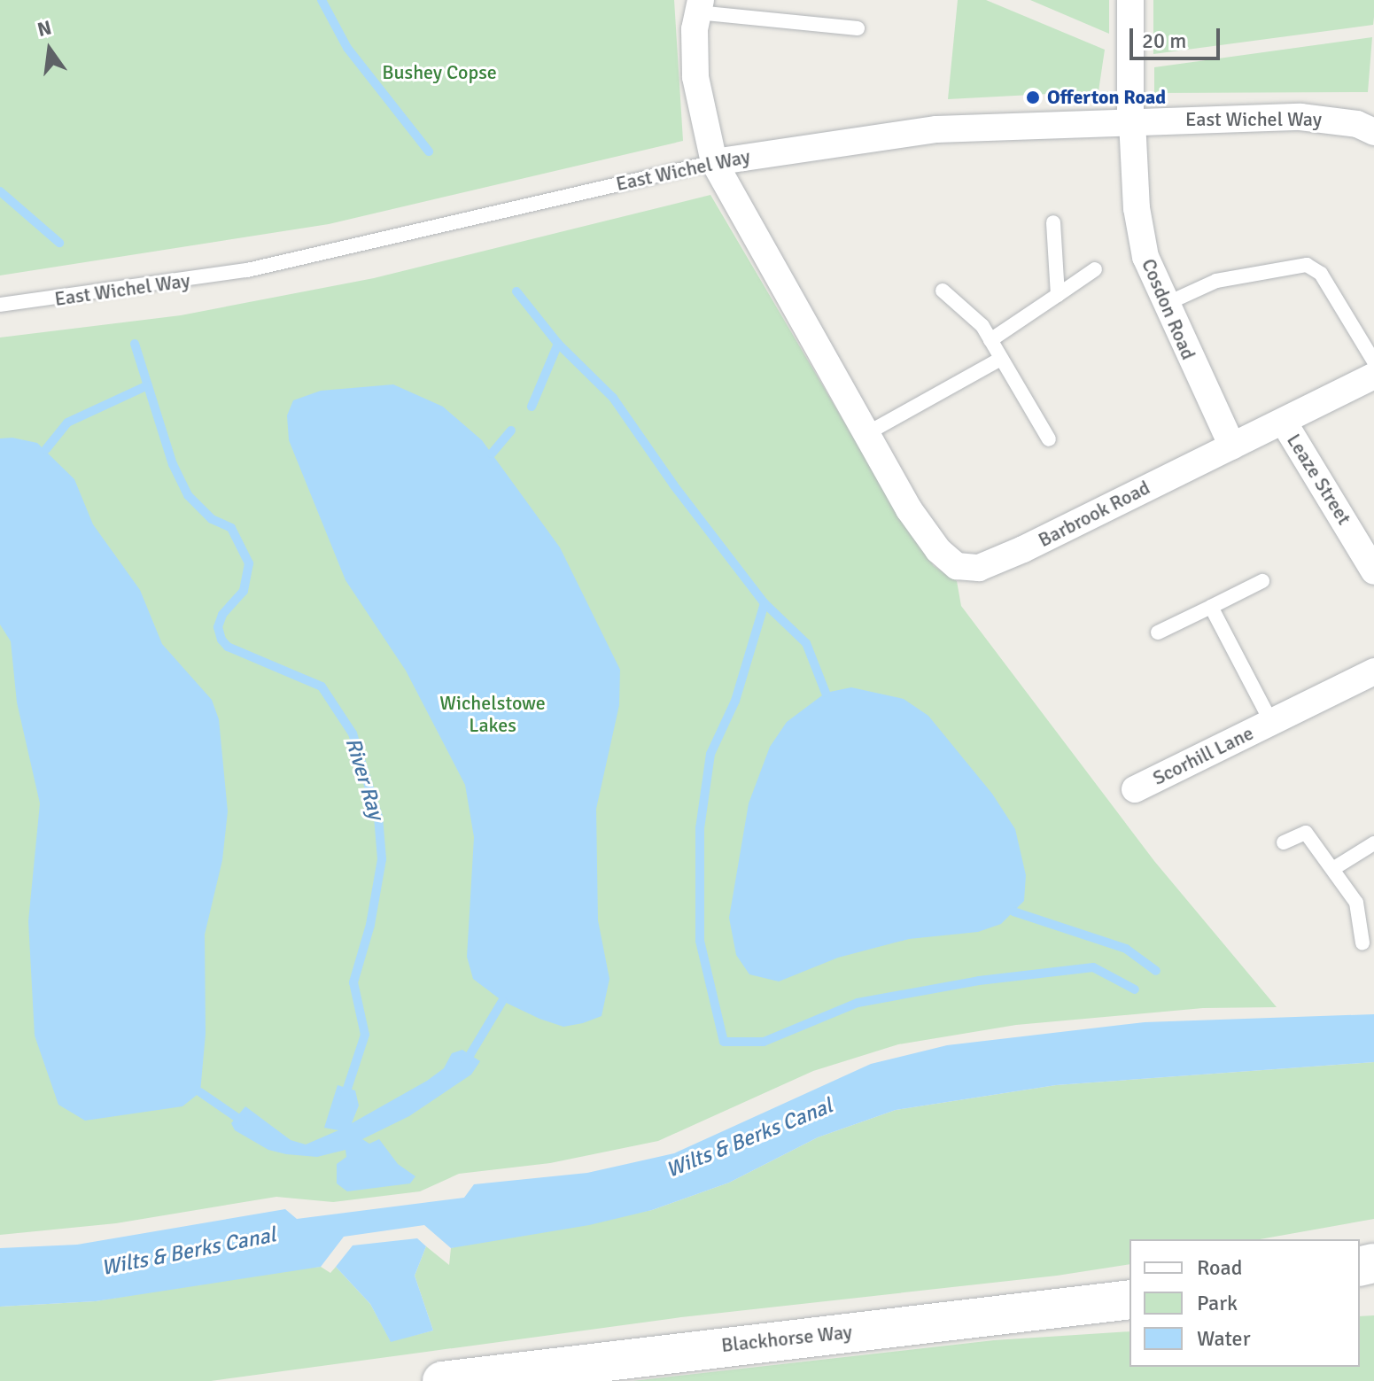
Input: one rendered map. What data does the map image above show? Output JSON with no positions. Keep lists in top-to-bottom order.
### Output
{
  "streets": {
    "main road": ["Blackhorse Way"],
    "street": [
      "East Wichel Way",
      "Cosdon Road",
      "Leaze Street",
      "Barbrook Road",
      "Scorhill Lane"
    ]
  },
  "crossings": [
    ["East Wichel Way", "Cosdon Road"],
    ["East Wichel Way", "Barbrook Road"],
    ["Cosdon Road", "Barbrook Road"],
    ["Leaze Street", "Barbrook Road"]
  ],
  "water": ["River Ray", "Wilts & Berks Canal"],
  "parks": ["Bushey Copse", "Wichelstowe Lakes"],
  "places": ["Offerton Road"],
  "legend": ["Road", "Park", "Water"],
  "scale_bar": "20 m",
  "north": "top"
}
